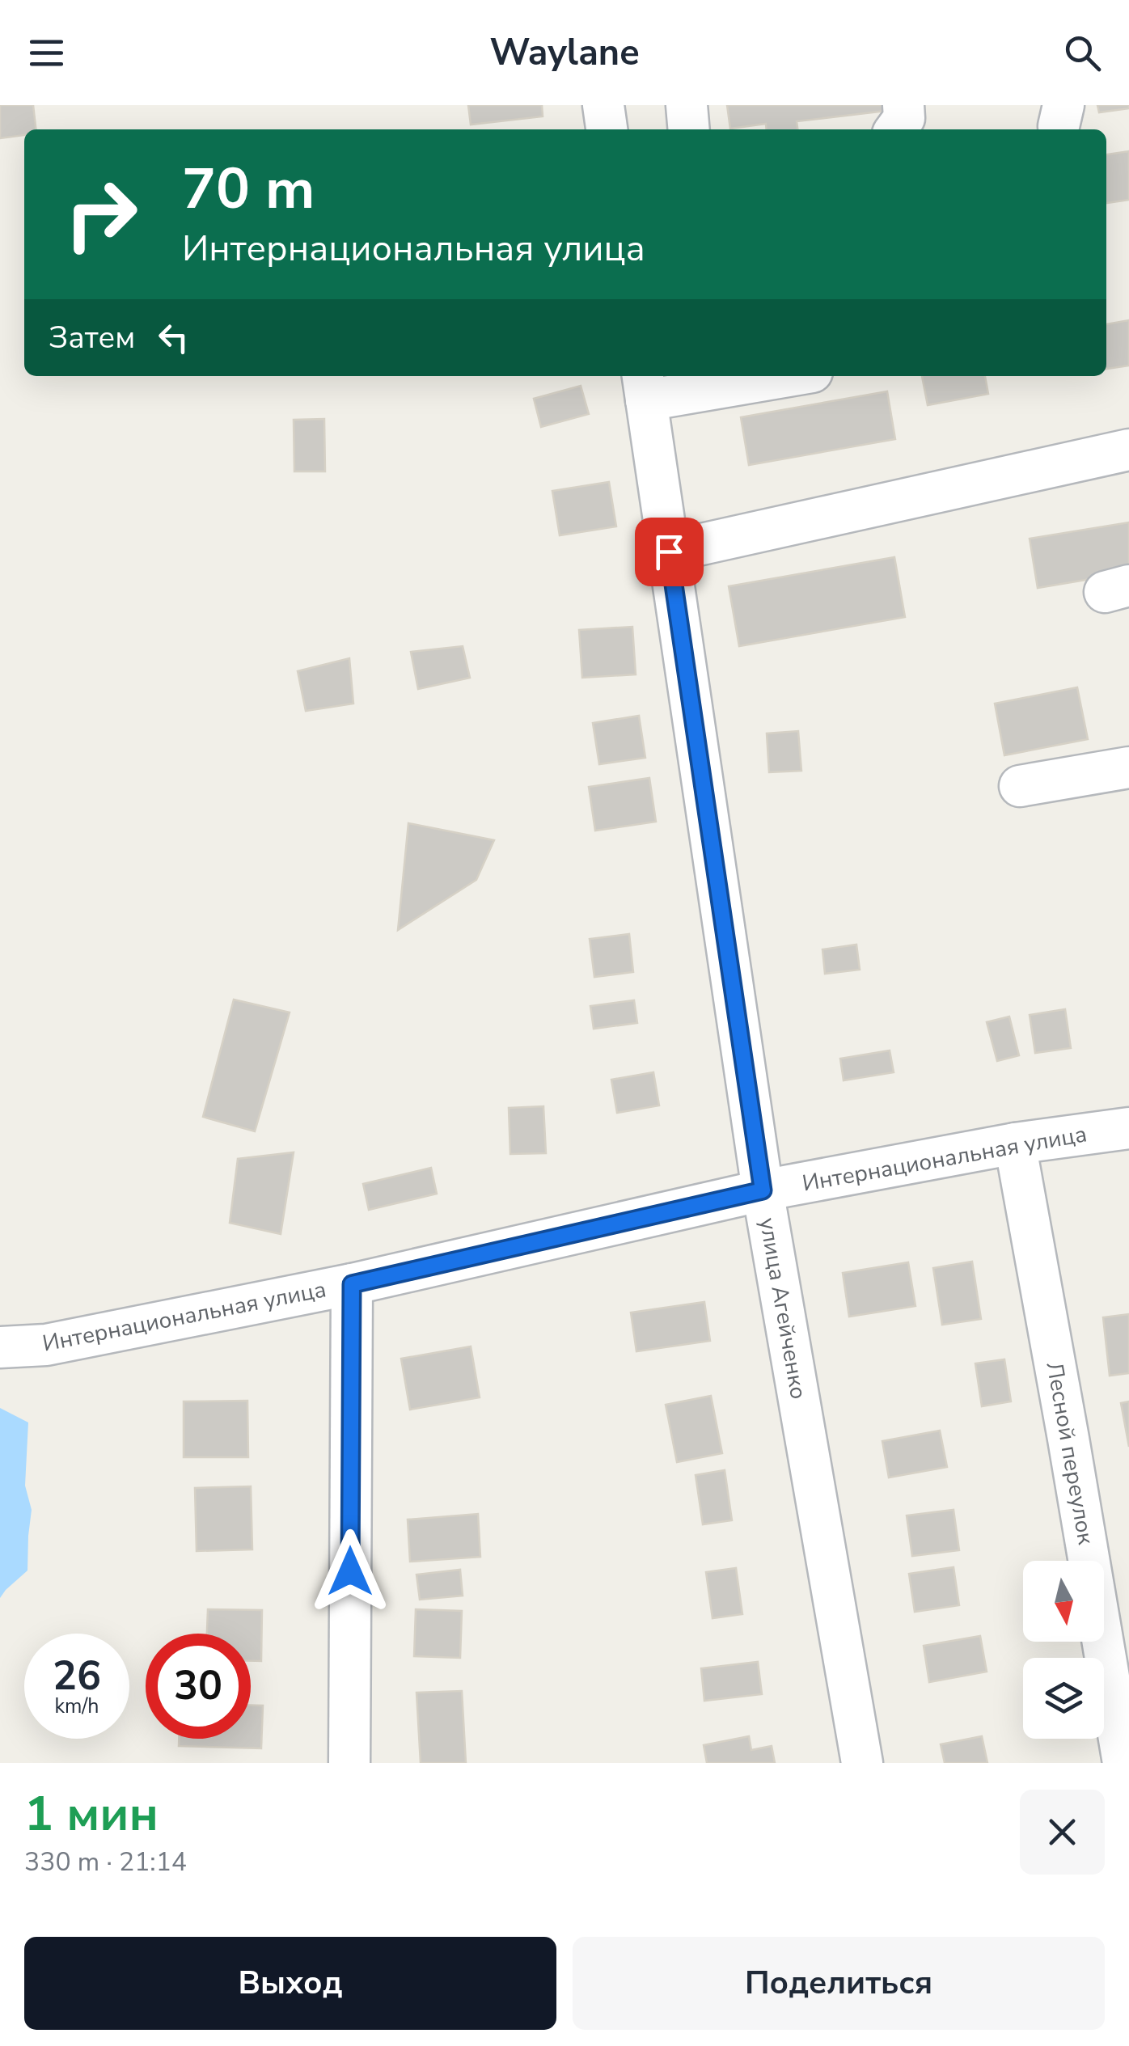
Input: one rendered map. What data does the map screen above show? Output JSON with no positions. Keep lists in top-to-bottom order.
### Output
{
  "streets": {
    "street": ["Интернациональная улица", "улица Агейченко", "Лесной переулок"]
  },
  "crossings": [
    ["Интернациональная улица", "улица Агейченко"],
    ["Интернациональная улица", "Лесной переулок"]
  ],
  "north": "bottom",
  "page": {
    "header": "Waylane",
    "turn": ["70 m", "Интернациональная улица"],
    "then": "Затем",
    "speed": "26 km/h",
    "limit": "30",
    "heading": ["1 мин", "330 m · 21:14"],
    "buttons": ["Выход", "Поделиться"]
  }
}
